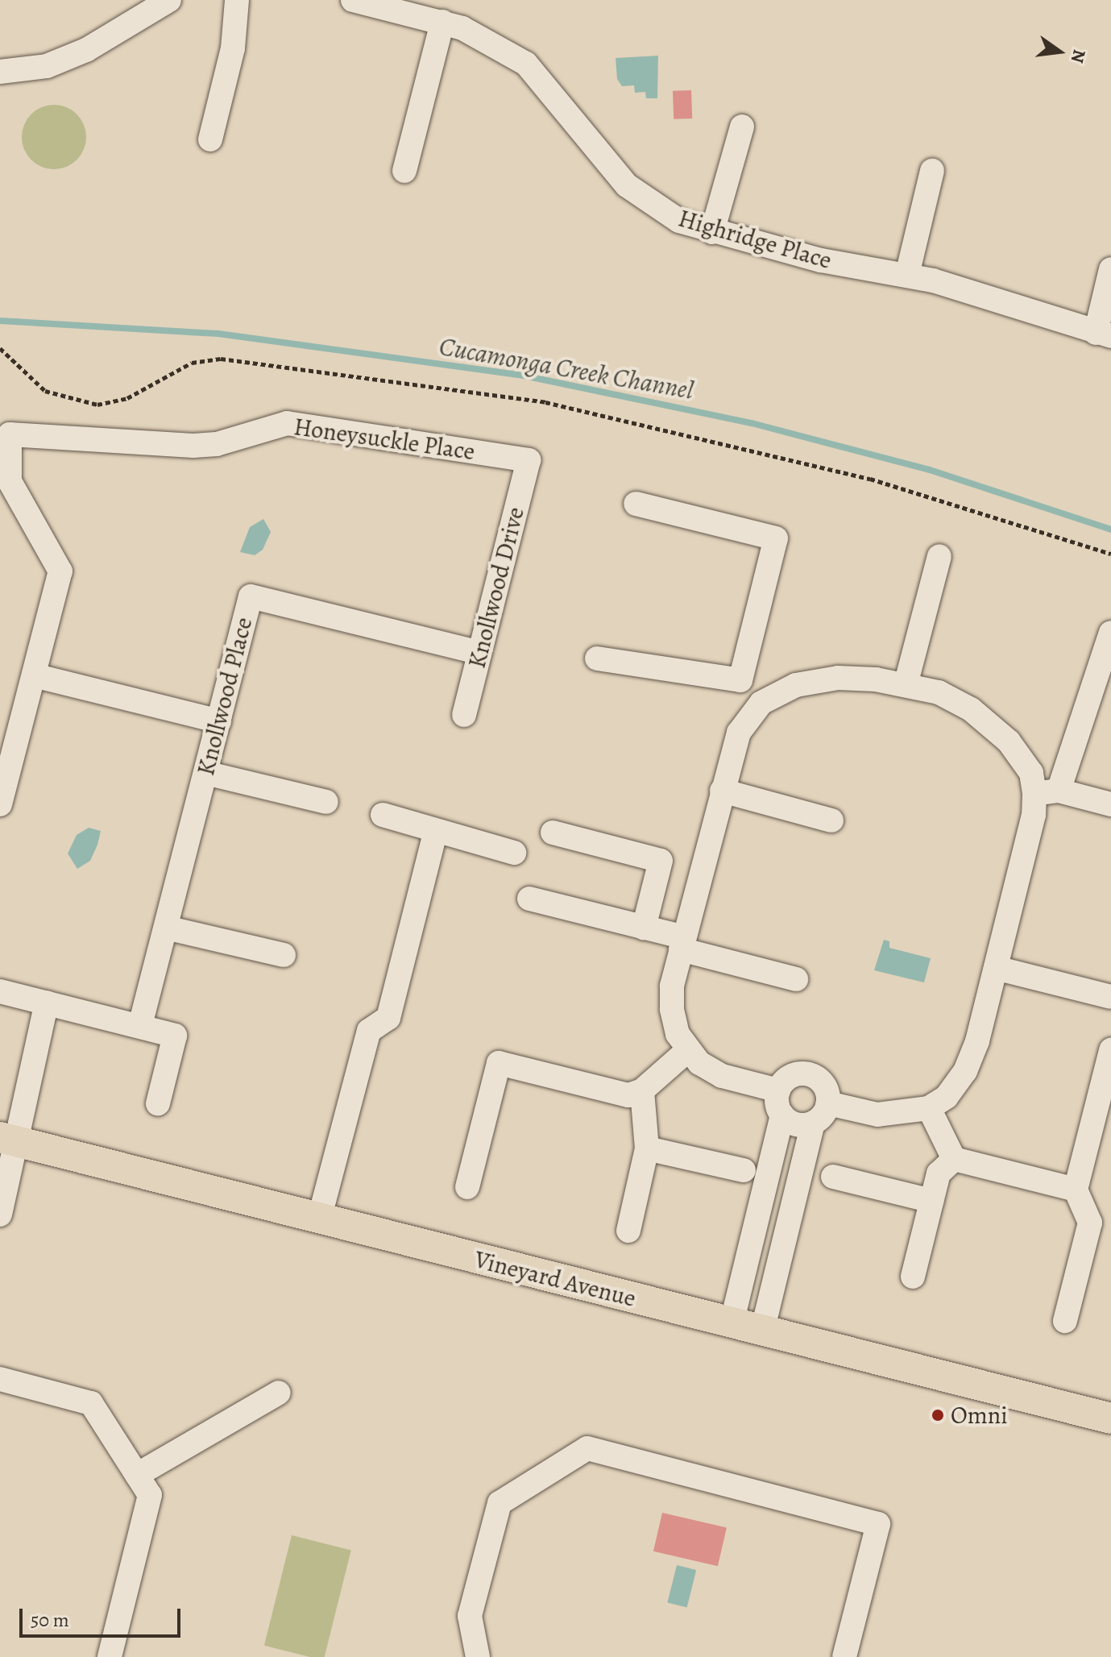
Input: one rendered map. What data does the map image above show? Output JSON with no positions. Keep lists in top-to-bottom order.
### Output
{
  "streets": {
    "main road": ["Vineyard Avenue"],
    "street": [
      "Highridge Place",
      "Honeysuckle Place",
      "Knollwood Drive",
      "Knollwood Place"
    ]
  },
  "crossings": [
    ["Honeysuckle Place", "Knollwood Drive"],
    ["Knollwood Drive", "Knollwood Place"]
  ],
  "water": ["Cucamonga Creek Channel"],
  "places": ["Omni"],
  "scale_bar": "50 m",
  "north": "right"
}
